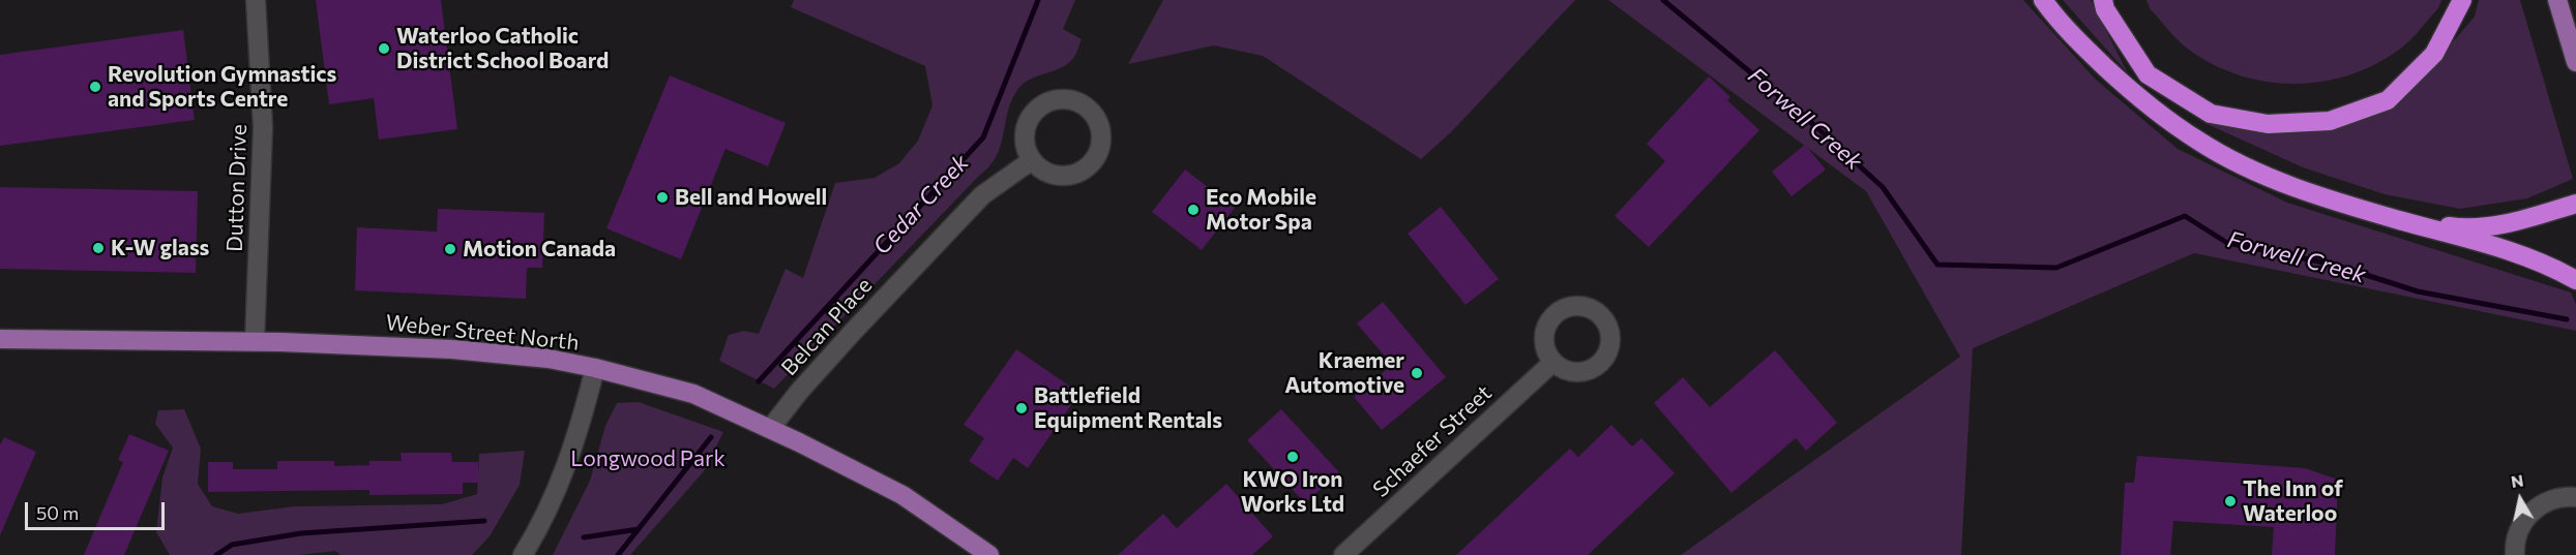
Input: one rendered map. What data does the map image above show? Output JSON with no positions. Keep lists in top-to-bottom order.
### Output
{
  "streets": {
    "main road": ["Weber Street North"],
    "street": ["Dutton Drive", "Belcan Place", "Schaefer Street"]
  },
  "crossings": [
    ["Dutton Drive", "Weber Street North"],
    ["Belcan Place", "Weber Street North"]
  ],
  "water": ["Forwell Creek", "Cedar Creek"],
  "parks": ["Longwood Park"],
  "places": [
    "Waterloo Catholic District School Board",
    "Revolution Gymnastics and Sports Centre",
    "Bell and Howell",
    "Eco Mobile Motor Spa",
    "K-W glass",
    "Motion Canada",
    "Kraemer Automotive",
    "Battlefield Equipment Rentals",
    "KWO Iron Works Ltd",
    "The Inn of Waterloo"
  ],
  "scale_bar": "50 m",
  "north": "top"
}
